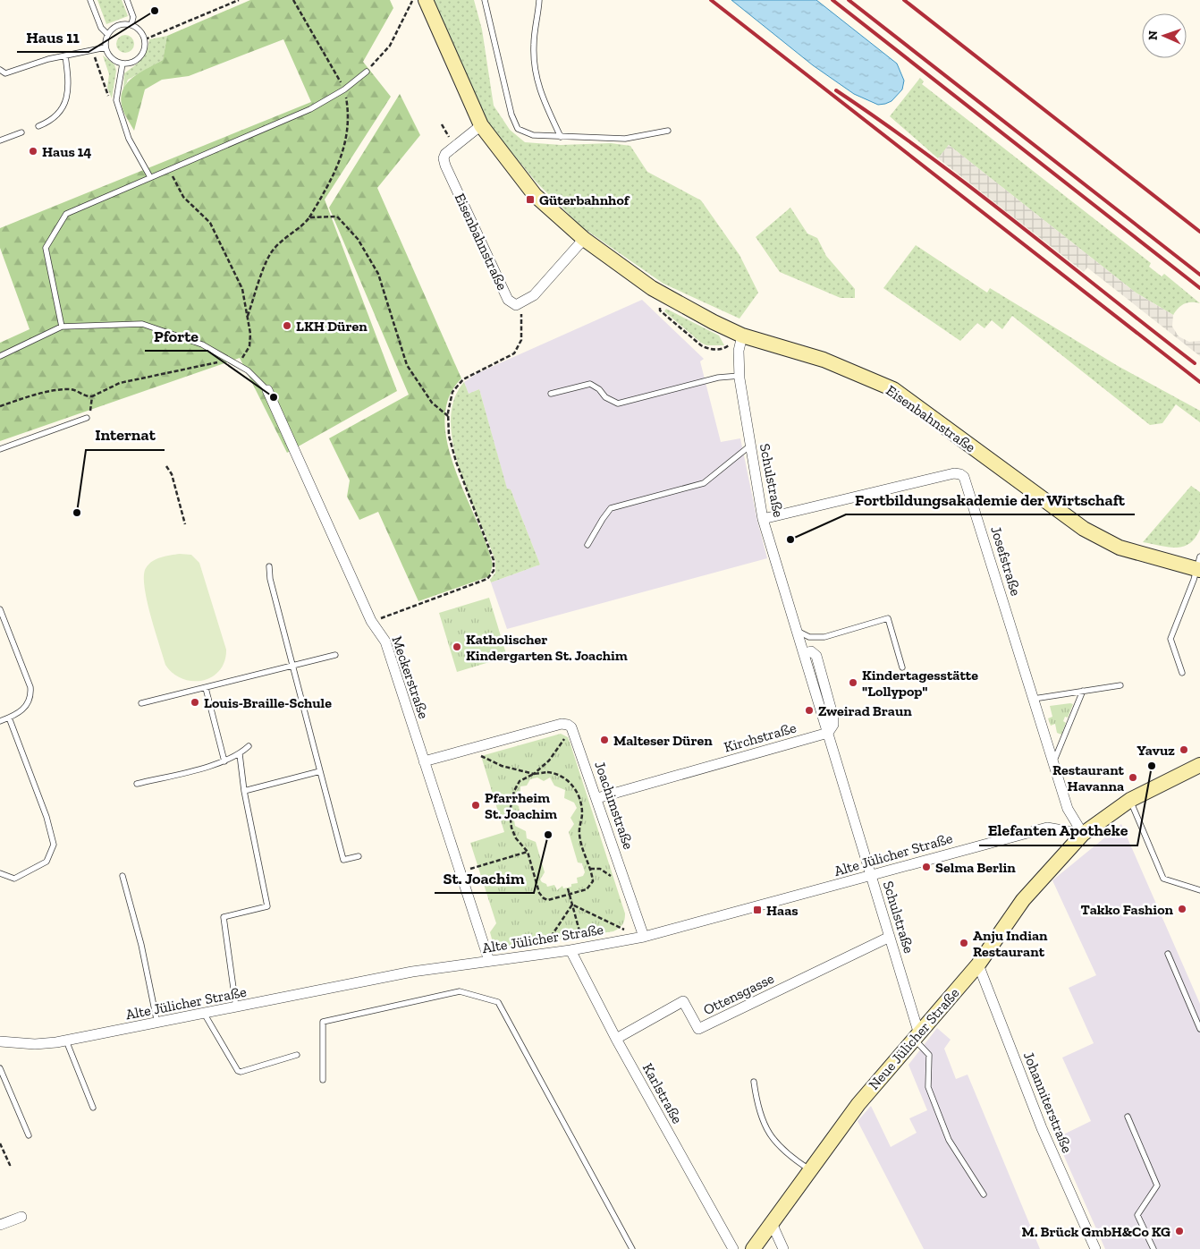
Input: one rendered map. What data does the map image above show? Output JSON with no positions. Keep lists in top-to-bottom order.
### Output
{
  "streets": {
    "street": [
      "Eisenbahnstraße",
      "Schulstraße",
      "Josefstraße",
      "Meckerstraße",
      "Kirchstraße",
      "Joachimstraße",
      "Alte Jülicher Straße",
      "Ottensgasse",
      "Neue Jülicher Straße",
      "Karlstraße",
      "Johanniterstraße"
    ]
  },
  "crossings": [
    ["Eisenbahnstraße", "Schulstraße"],
    ["Schulstraße", "Josefstraße"],
    ["Schulstraße", "Kirchstraße"],
    ["Schulstraße", "Alte Jülicher Straße"],
    ["Schulstraße", "Ottensgasse"],
    ["Schulstraße", "Neue Jülicher Straße"],
    ["Josefstraße", "Alte Jülicher Straße"],
    ["Josefstraße", "Neue Jülicher Straße"],
    ["Meckerstraße", "Alte Jülicher Straße"],
    ["Kirchstraße", "Joachimstraße"],
    ["Joachimstraße", "Alte Jülicher Straße"],
    ["Alte Jülicher Straße", "Neue Jülicher Straße"],
    ["Alte Jülicher Straße", "Karlstraße"],
    ["Ottensgasse", "Karlstraße"],
    ["Neue Jülicher Straße", "Johanniterstraße"]
  ],
  "places": {
    "other": [
      "Haus 11",
      "Haus 14",
      "LKH Düren",
      "Pforte",
      "Internat",
      "Fortbildungsakademie der Wirtschaft",
      "Katholischer Kindergarten St. Joachim",
      "Kindertagesstätte \"Lollypop\"",
      "Louis-Braille-Schule",
      "Zweirad Braun",
      "Malteser Düren",
      "Yavuz",
      "Elefanten Apotheke",
      "Restaurant Havanna",
      "Pfarrheim St. Joachim",
      "St. Joachim",
      "Selma Berlin",
      "Takko Fashion",
      "Anju Indian Restaurant",
      "M. Brück GmbH&Co KG"
    ],
    "transit": ["Güterbahnhof", "Haas"]
  },
  "north": "left"
}
